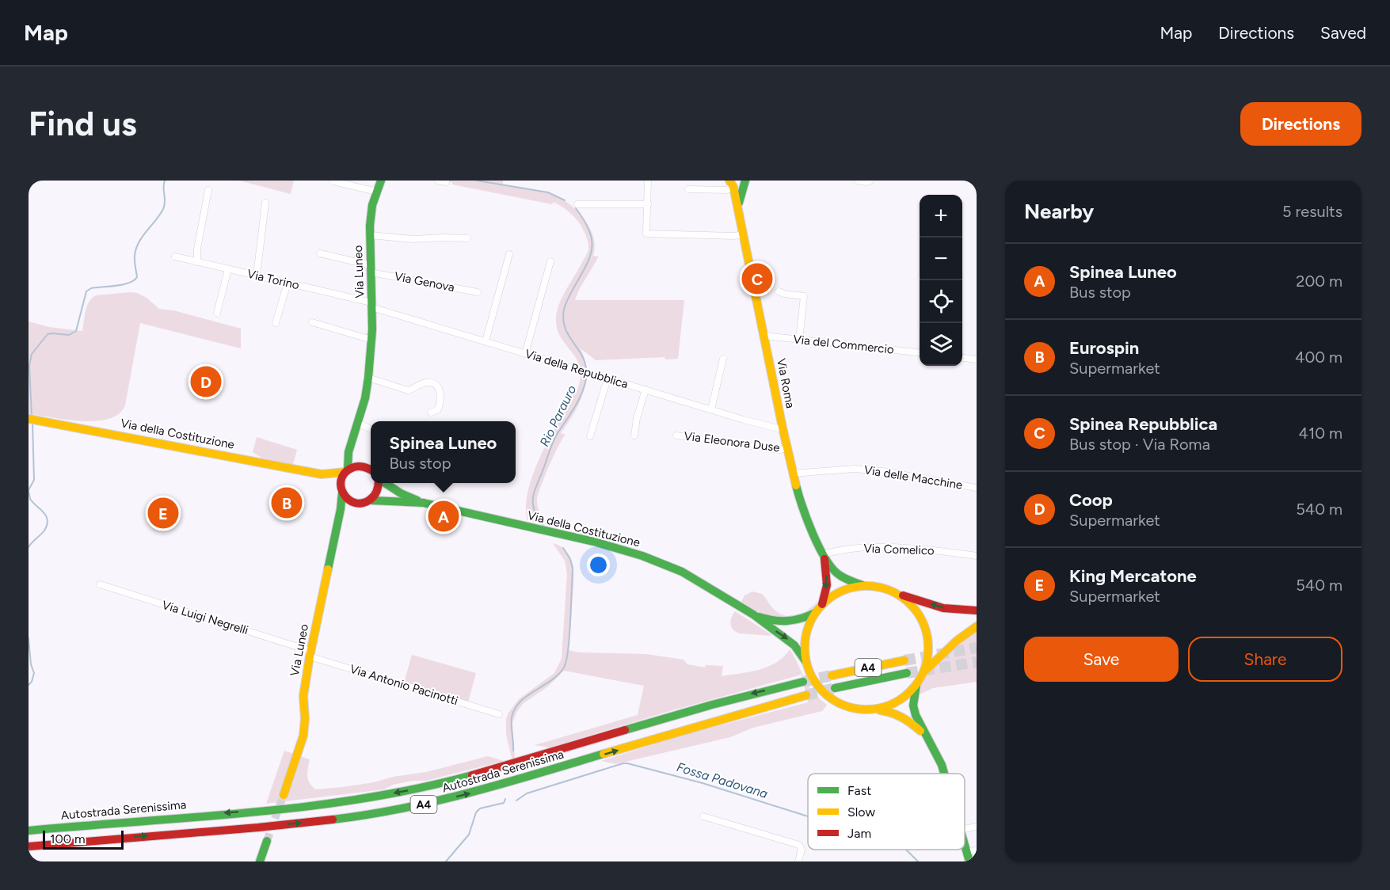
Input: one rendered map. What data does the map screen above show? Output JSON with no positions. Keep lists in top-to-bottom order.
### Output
{
  "streets": {
    "main road": [
      "Via Luneo",
      "Via Roma",
      "Via della Costituzione",
      "A4",
      "Autostrada Serenissima"
    ],
    "street": [
      "Via Torino",
      "Via Genova",
      "Via del Commercio",
      "Via della Repubblica",
      "Via Eleonora Duse",
      "Via delle Macchine",
      "Via Comelico",
      "Via Luigi Negrelli",
      "Via Antonio Pacinotti"
    ]
  },
  "crossings": [
    ["Via Luneo", "Via Torino"],
    ["Via Luneo", "Via Genova"],
    ["Via Luneo", "Via della Repubblica"],
    ["Via Luneo", "Via della Costituzione"],
    ["Via Luneo", "Via Luigi Negrelli"],
    ["Via Luneo", "Via Antonio Pacinotti"],
    ["Via Torino", "Via della Repubblica"],
    ["Via del Commercio", "Via Roma"],
    ["Via della Repubblica", "Via Roma"],
    ["Via Roma", "Via Eleonora Duse"],
    ["Via Roma", "Via delle Macchine"],
    ["Via Roma", "Via Comelico"],
    ["Via Luigi Negrelli", "Via Antonio Pacinotti"]
  ],
  "water": ["Rio Parauro", "Fossa Padovana"],
  "legend": ["Fast", "Slow", "Jam"],
  "scale_bar": "100 m",
  "page": {
    "header": "Map",
    "nav": ["Map", "Directions", "Saved"],
    "buttons": [
      "Directions",
      ["Save", "Share"]
    ],
    "title": "Find us",
    "heading": ["Nearby", "5 results"],
    "map_buttons": ["+", "−"],
    "list": [
      {
        "mark": "A",
        "name": "Spinea Luneo",
        "note": "Bus stop",
        "value": "200 m"
      },
      {
        "mark": "B",
        "name": "Eurospin",
        "note": "Supermarket",
        "value": "400 m"
      },
      {
        "mark": "C",
        "name": "Spinea Repubblica",
        "note": "Bus stop · Via Roma",
        "value": "410 m"
      },
      {
        "mark": "D",
        "name": "Coop",
        "note": "Supermarket",
        "value": "540 m"
      },
      {
        "mark": "E",
        "name": "King Mercatone",
        "note": "Supermarket",
        "value": "540 m"
      }
    ],
    "pins": [
      "C",
      "D",
      "B",
      "E",
      "A"
    ],
    "popup": ["Spinea Luneo", "Bus stop"],
    "scale": "100 m"
  }
}
